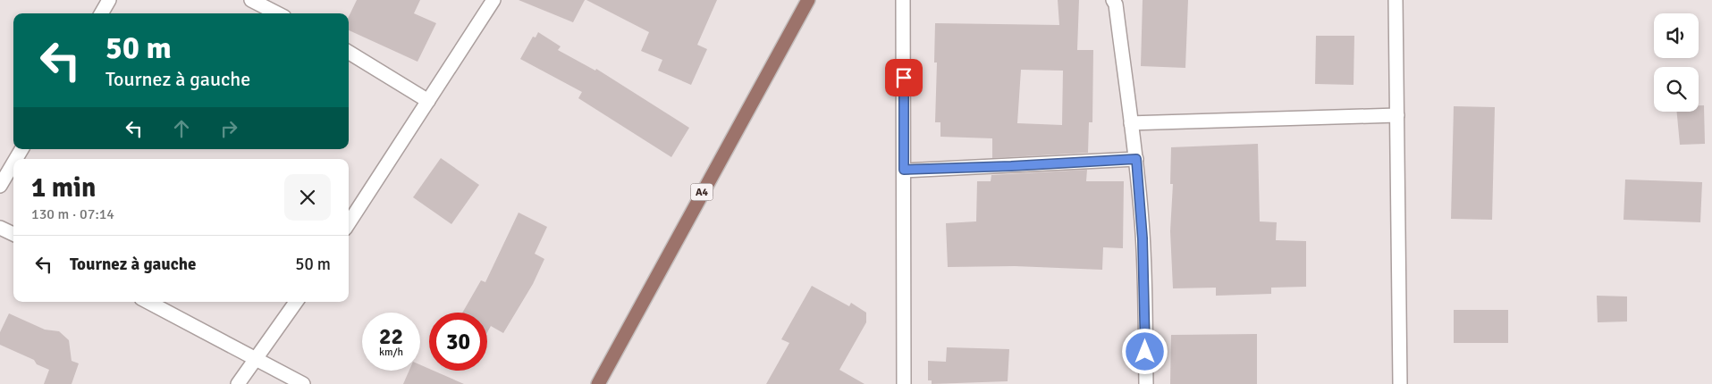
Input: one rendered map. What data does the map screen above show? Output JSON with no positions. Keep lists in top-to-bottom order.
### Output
{
  "streets": {
    "main road": ["A4"]
  },
  "page": {
    "turn": ["50 m", "Tournez à gauche"],
    "heading": ["1 min", "130 m · 07:14"],
    "list": [
      {
        "name": "Tournez à gauche",
        "value": "50 m"
      }
    ],
    "speed": "22 km/h",
    "limit": "30"
  }
}
